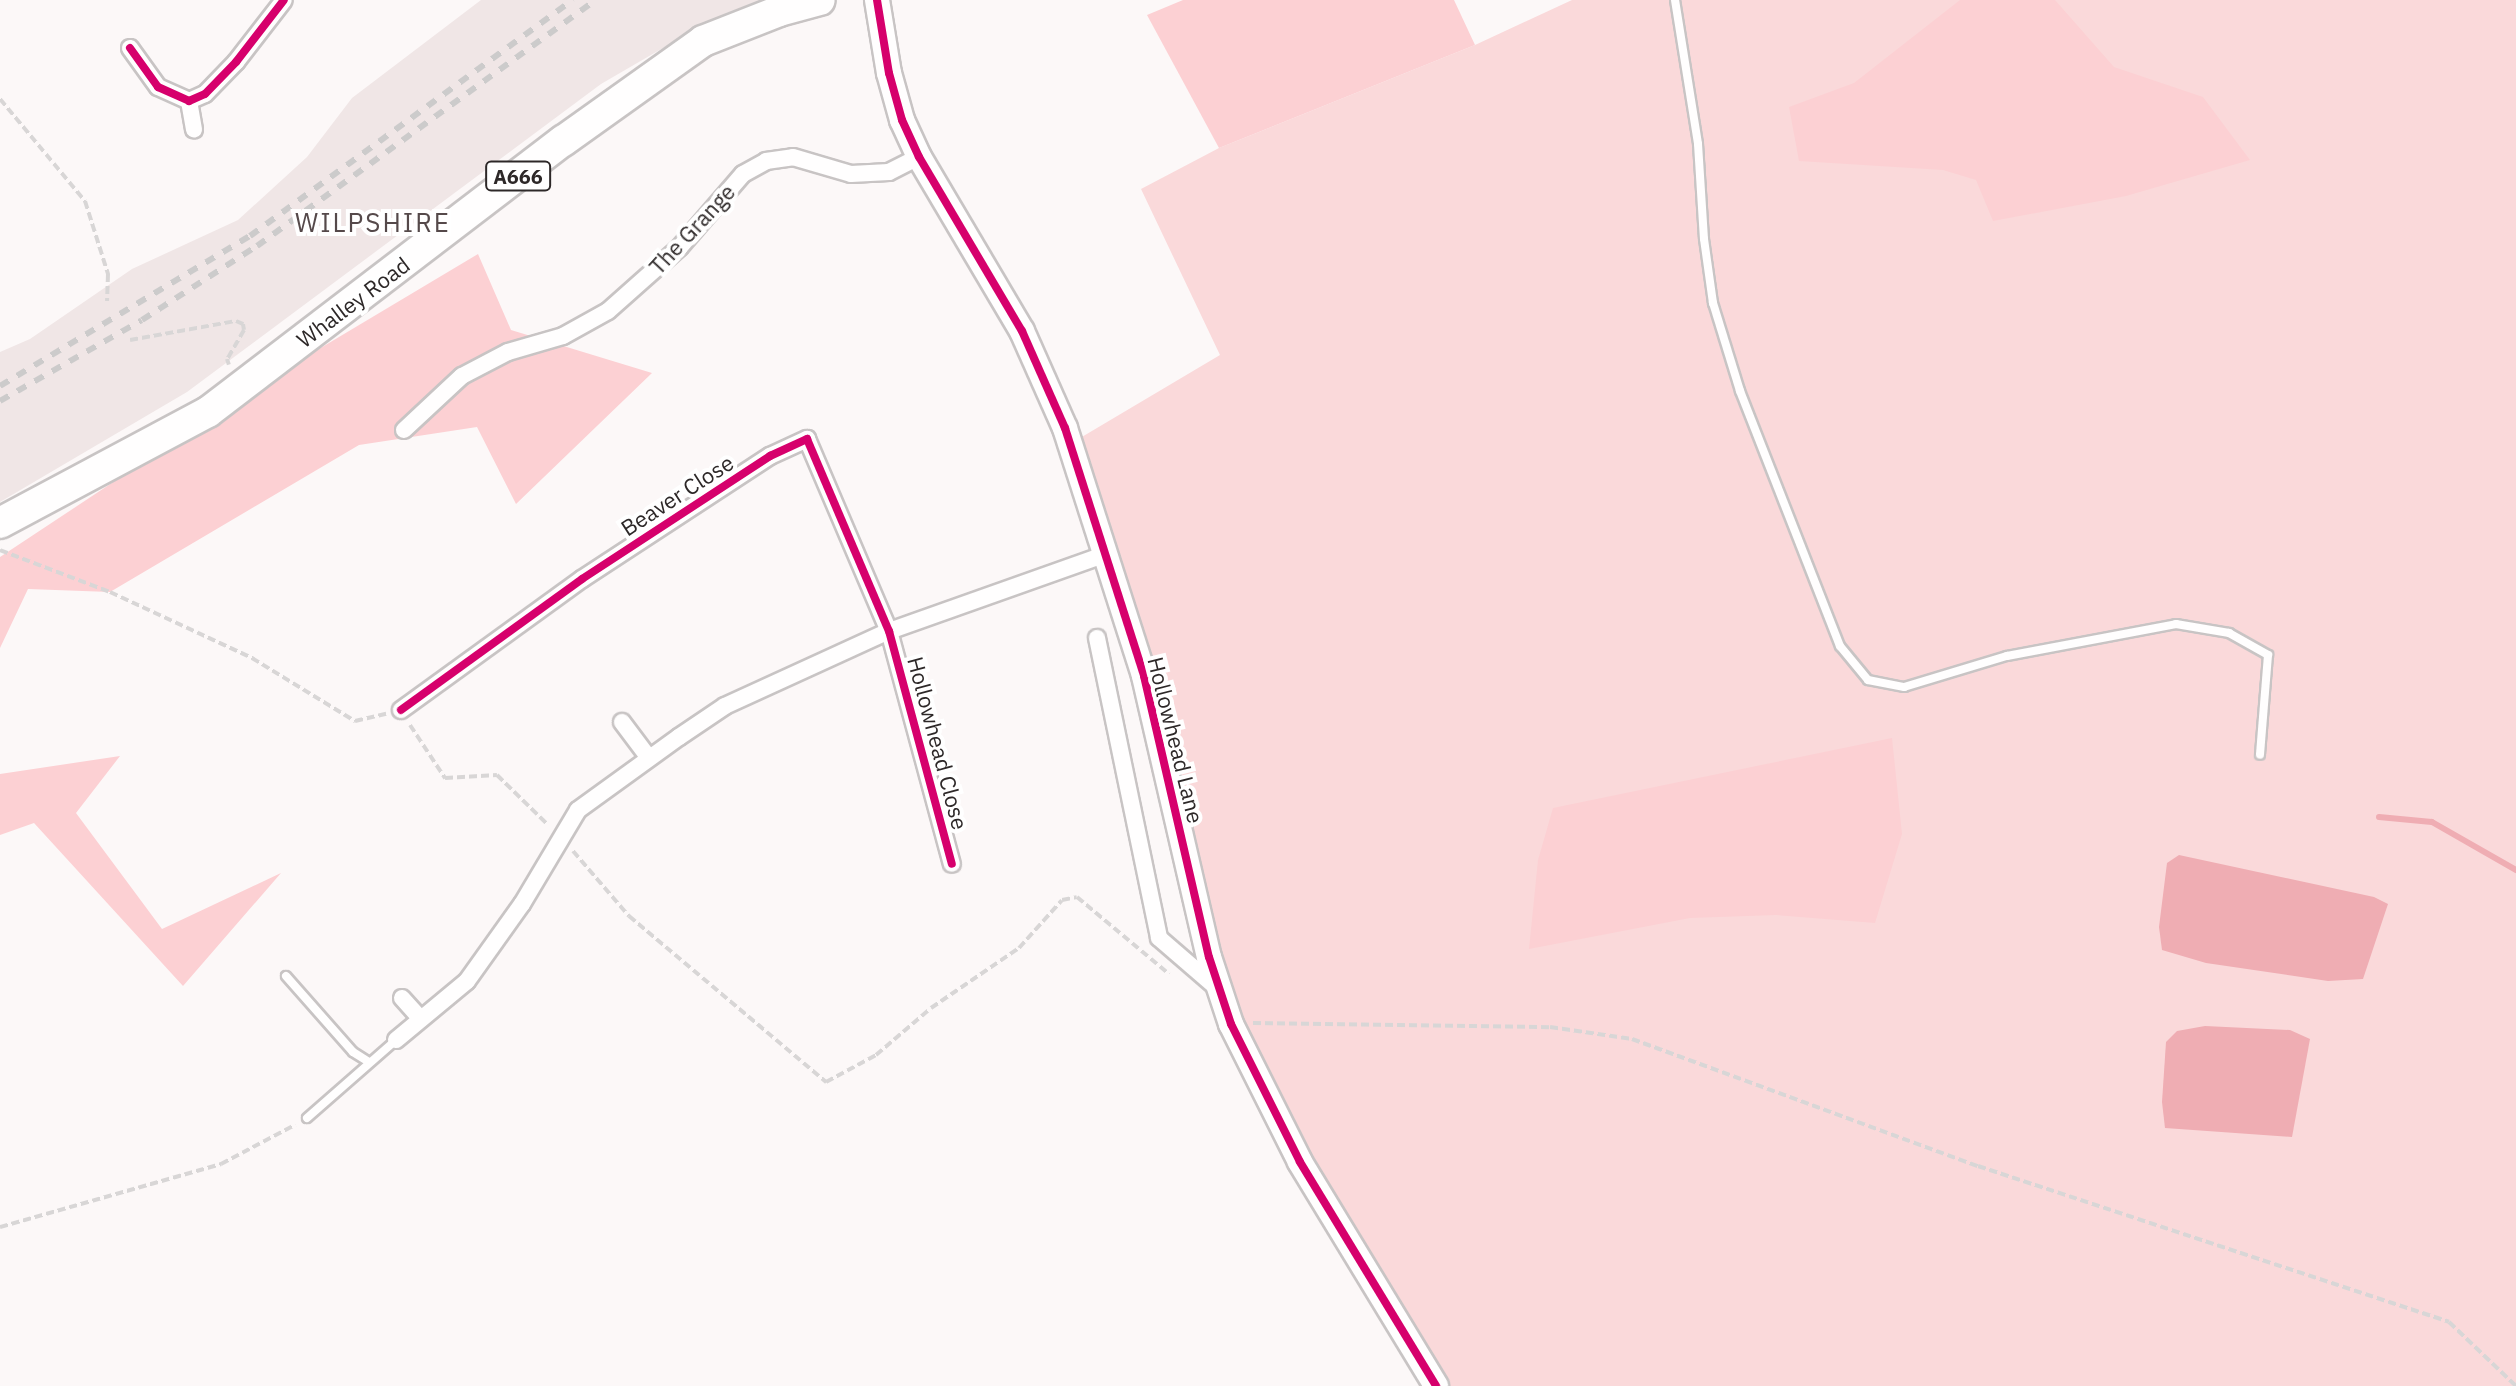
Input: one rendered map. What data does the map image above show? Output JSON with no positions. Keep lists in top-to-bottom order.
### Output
{
  "streets": {
    "highway": ["A666", "Whalley Road"],
    "street": [
      "The Grange",
      "Beaver Close",
      "Hollowhead Lane",
      "Hollowhead Close"
    ]
  },
  "crossings": [
    ["The Grange", "Hollowhead Lane"],
    ["Beaver Close", "Hollowhead Close"]
  ],
  "districts": ["WILPSHIRE"]
}
